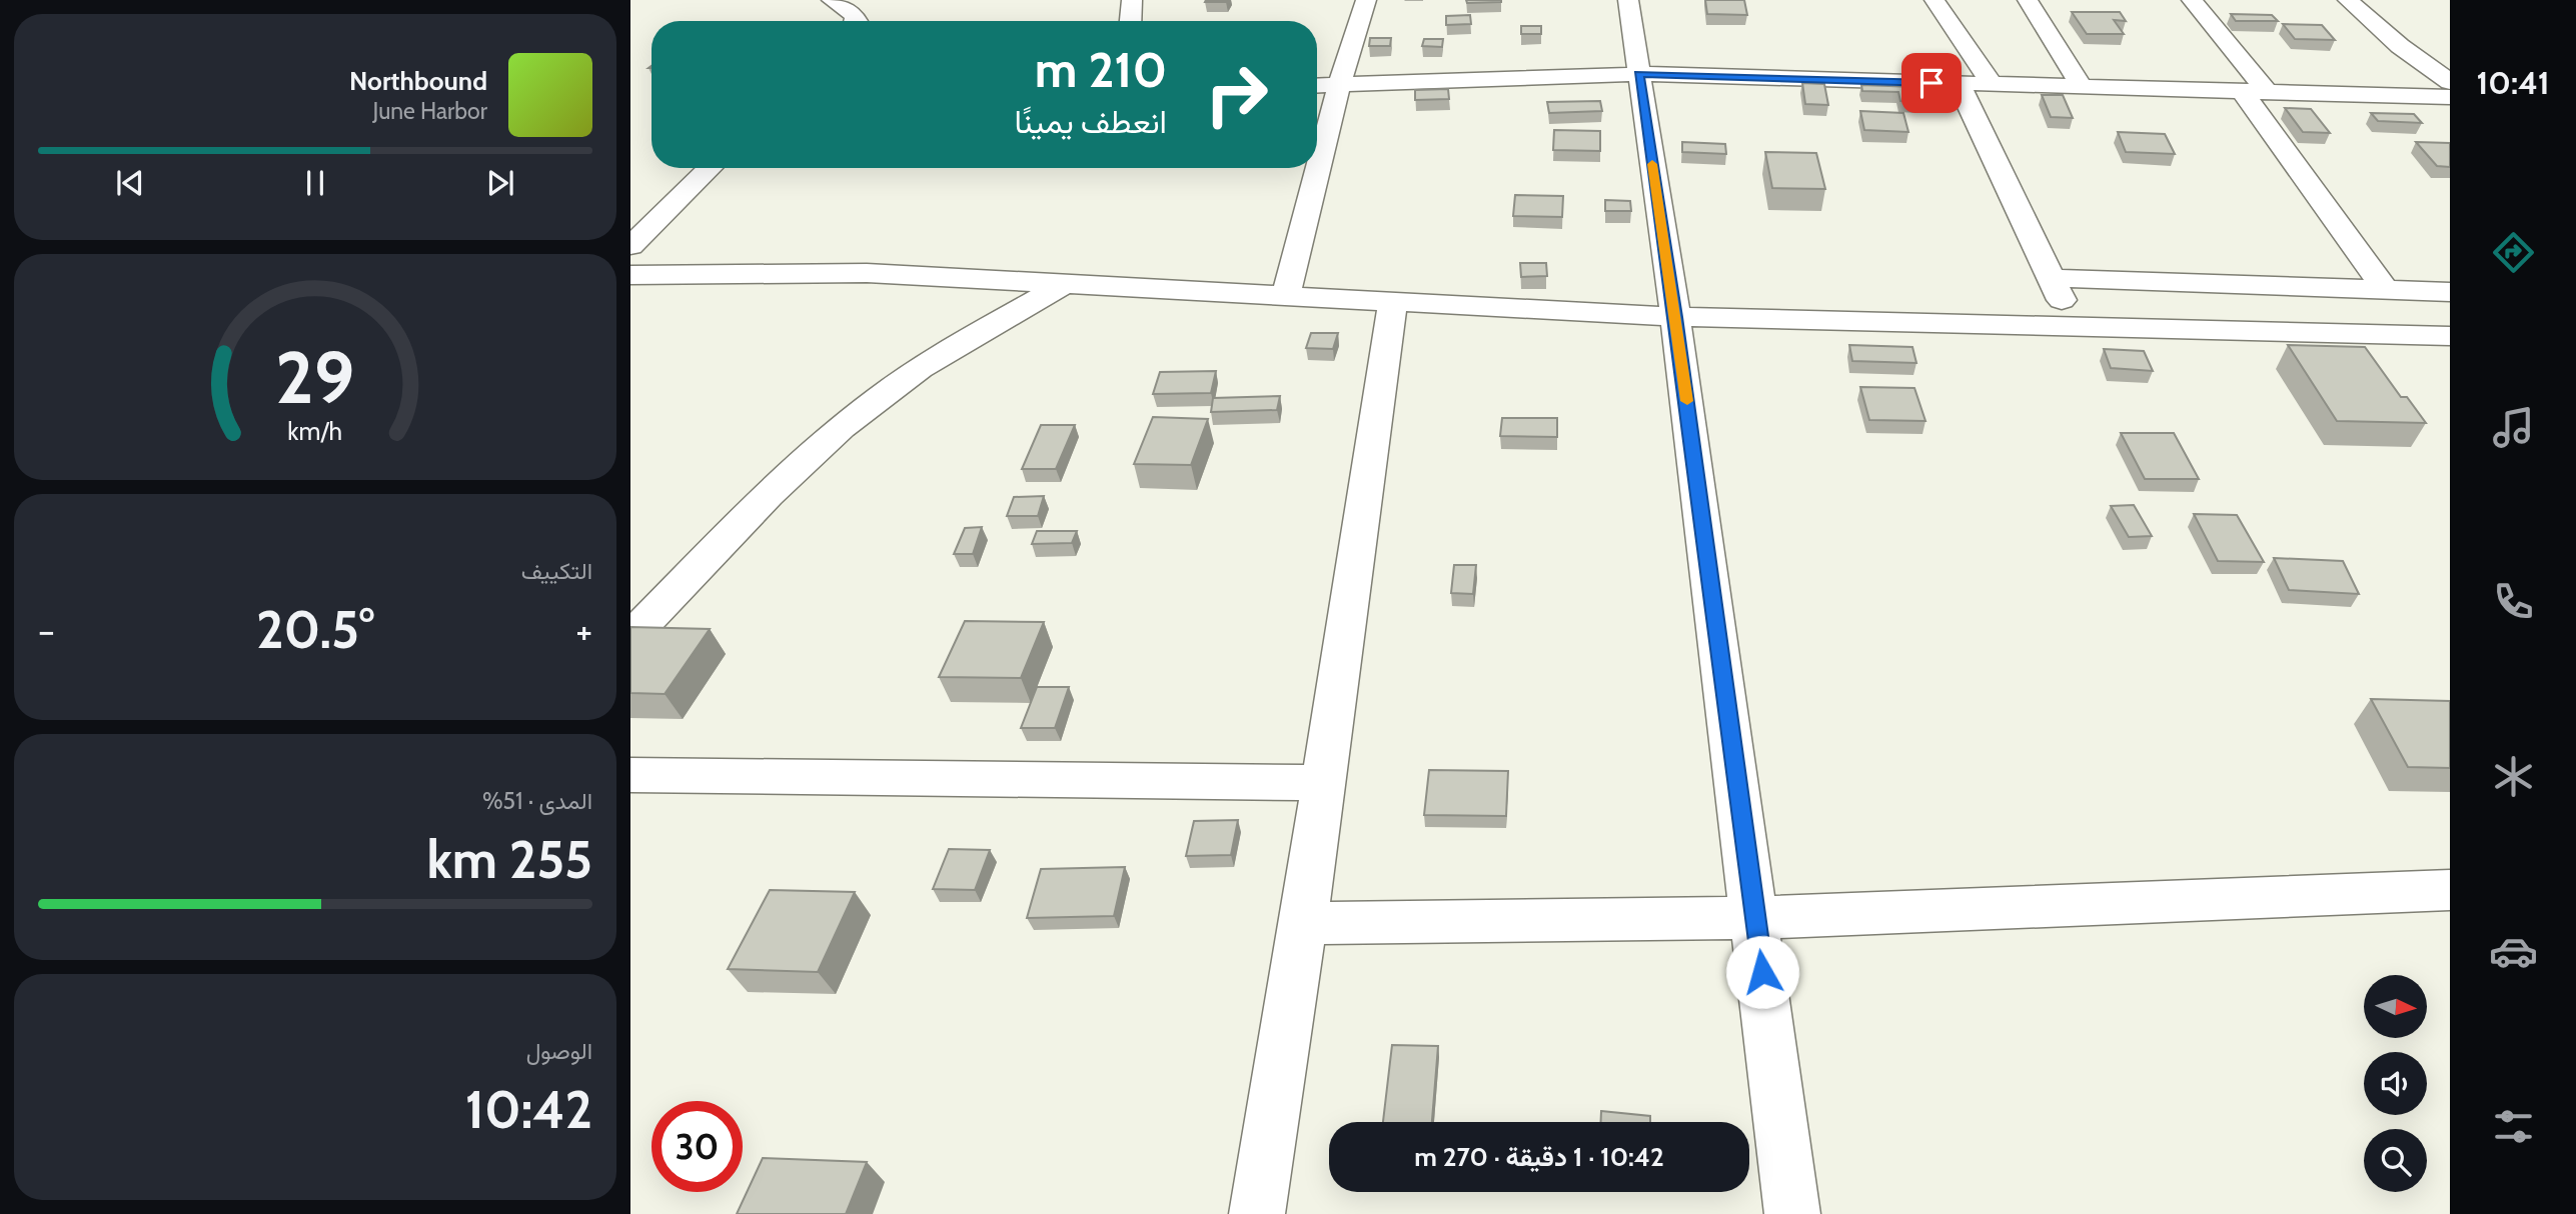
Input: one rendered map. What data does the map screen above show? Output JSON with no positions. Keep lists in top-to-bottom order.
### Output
{
  "north": "right",
  "page": {
    "tabs": "10:41",
    "turn": ["210 m", "انعطف يمينًا"],
    "song": ["Northbound", "June Harbor"],
    "tile": [
      "التكييف",
      ["المدى · 51%", "255 km"],
      ["الوصول", "10:42"]
    ],
    "heat": ["−", "20.5°", "+"],
    "limit": "30",
    "trip": "10:42 · 1 دقيقة · 270 m",
    "gauge": ["29", "km/h"]
  }
}
